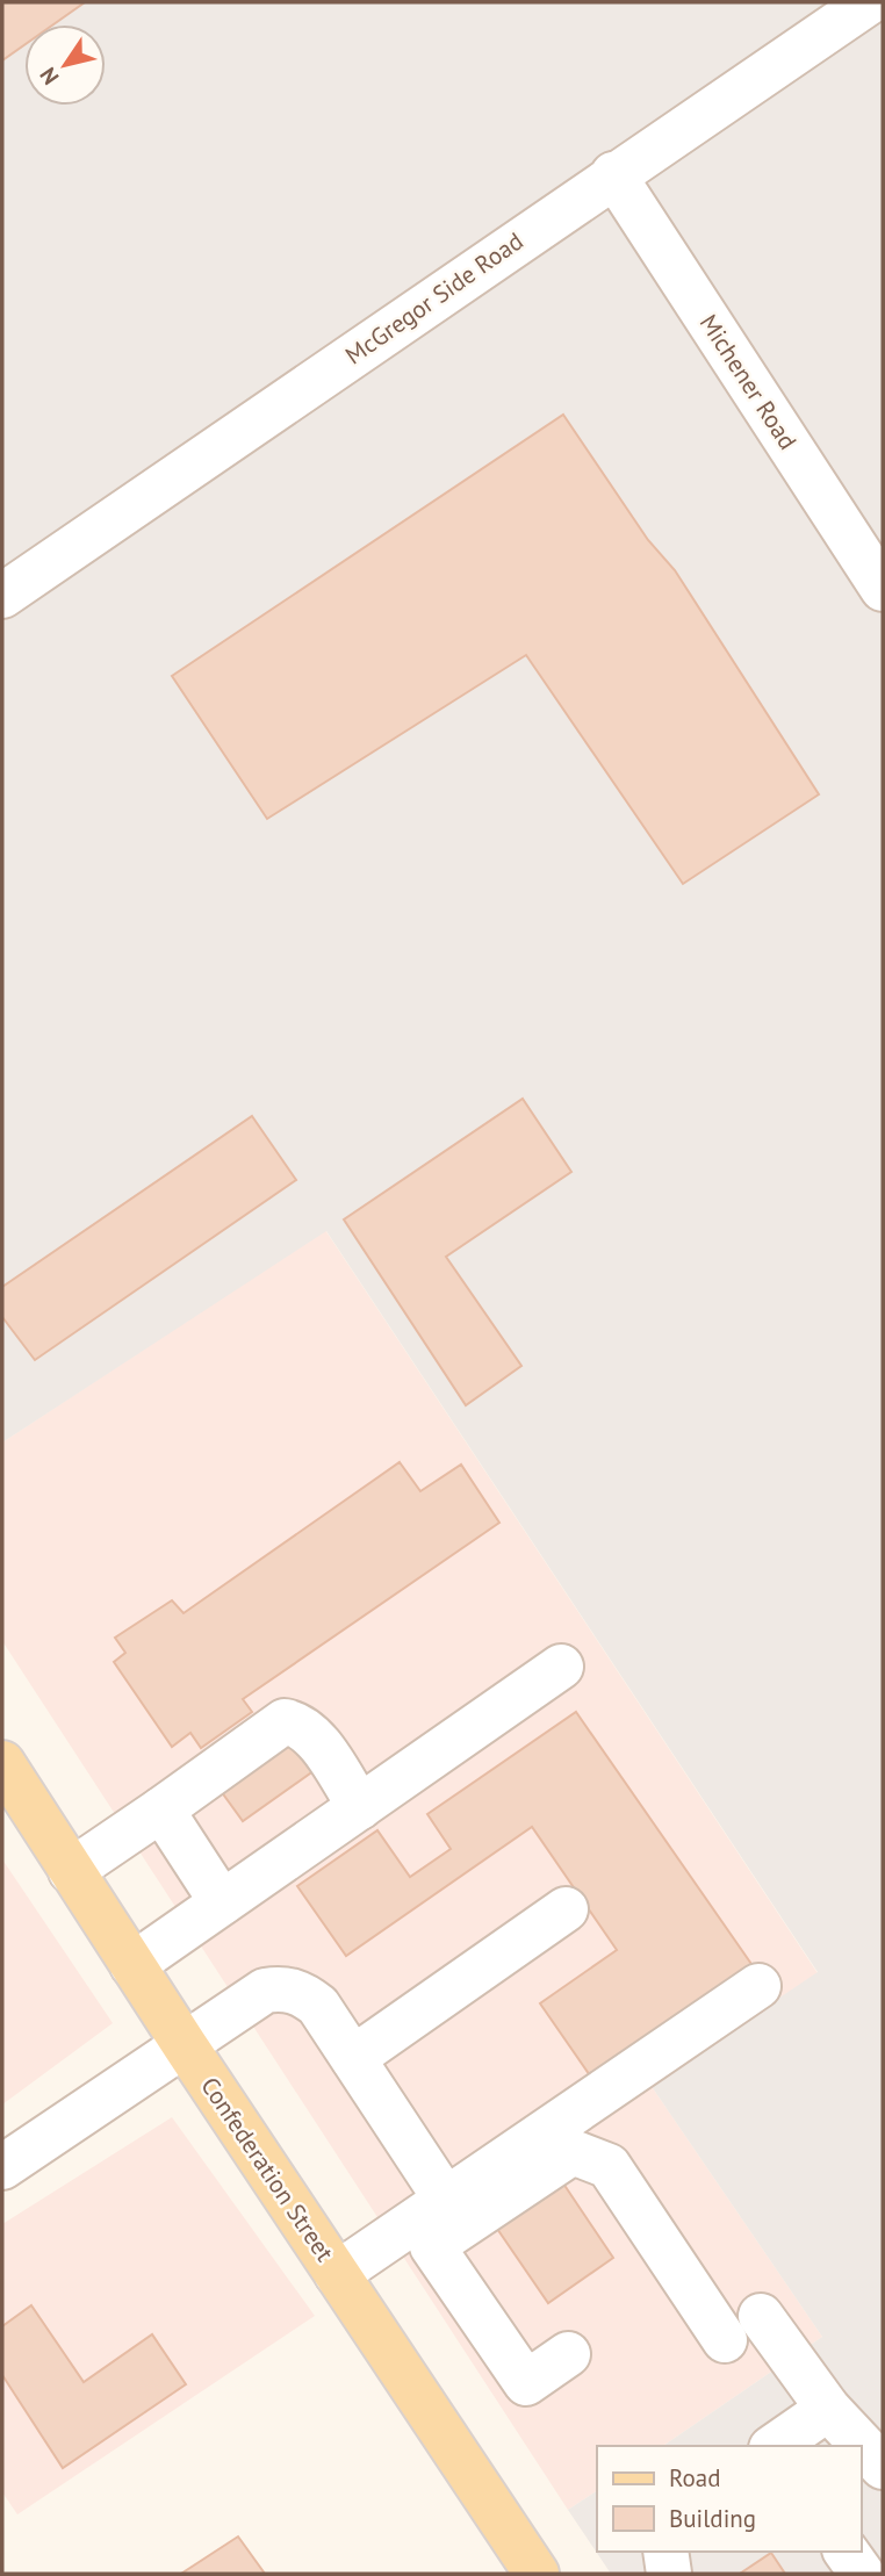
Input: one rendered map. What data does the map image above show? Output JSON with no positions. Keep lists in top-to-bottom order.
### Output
{
  "streets": {
    "main road": ["Confederation Street"],
    "street": ["McGregor Side Road", "Michener Road"]
  },
  "crossings": [
    ["McGregor Side Road", "Michener Road"]
  ],
  "legend": ["Road", "Building"],
  "north": "bottom left"
}
